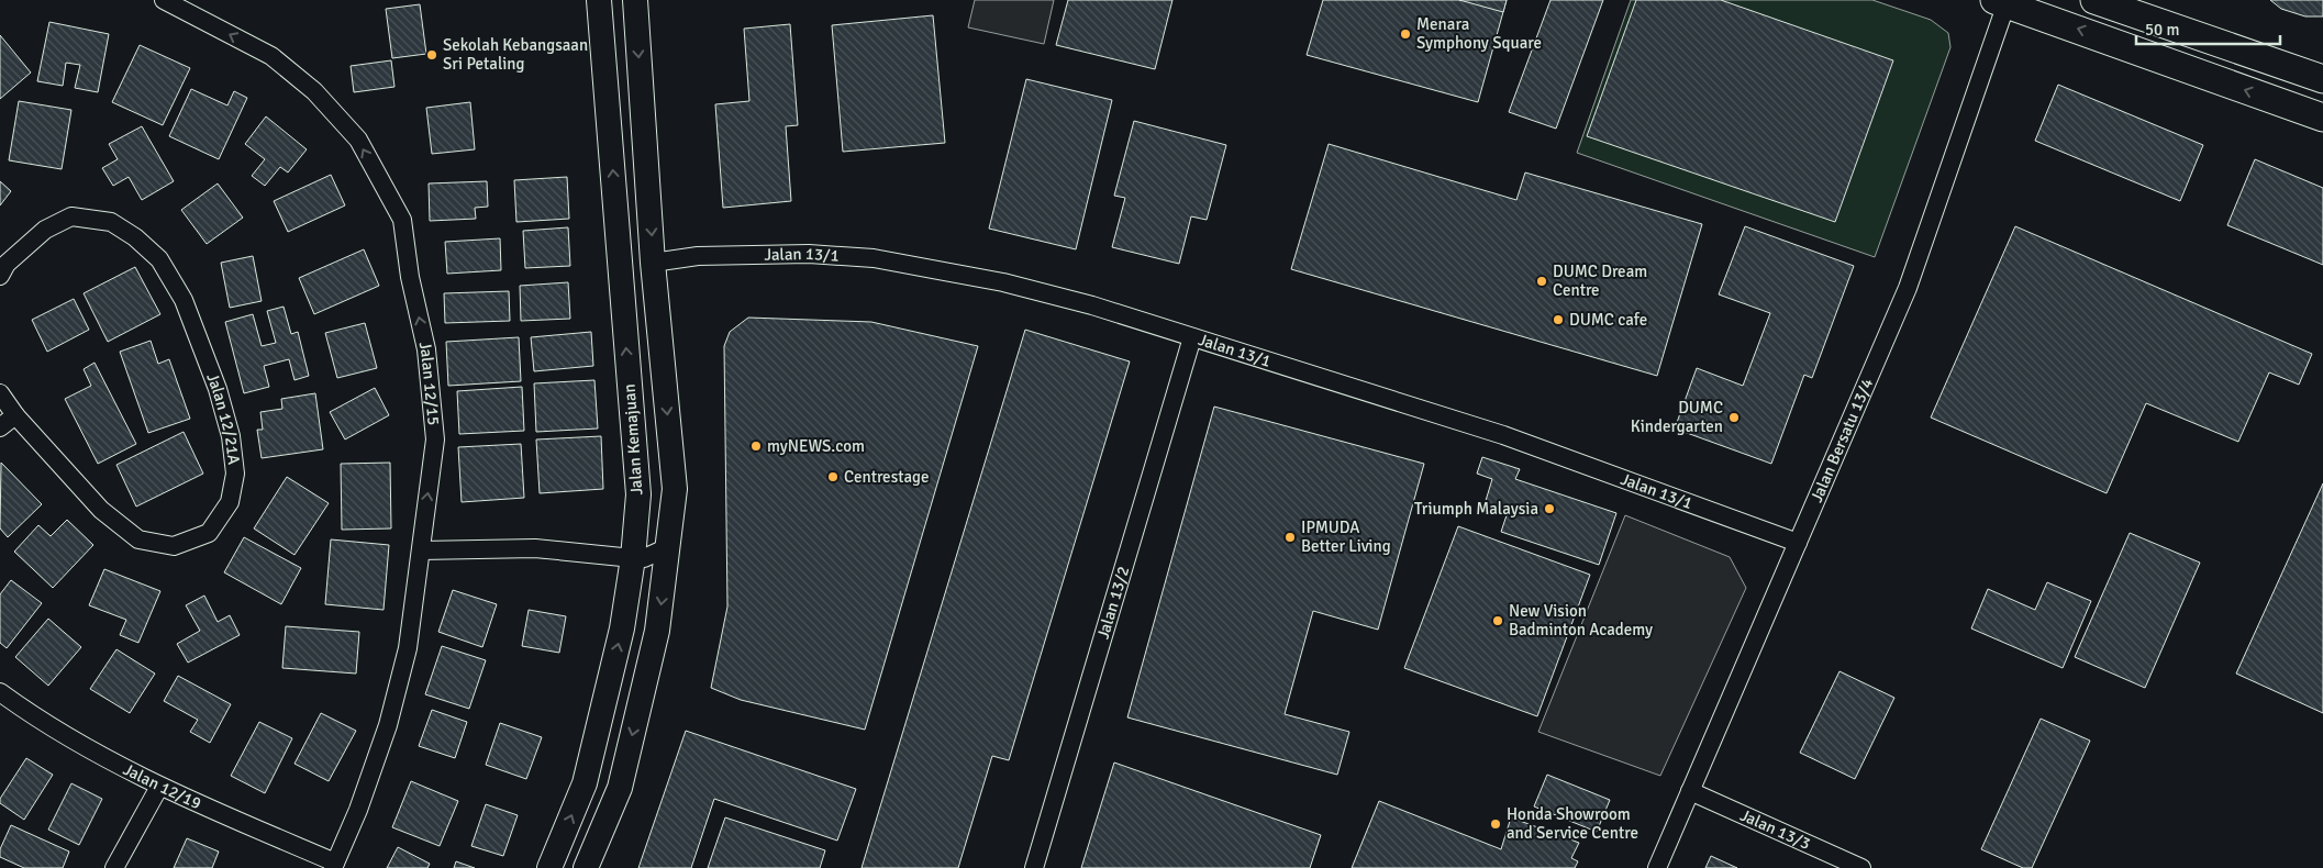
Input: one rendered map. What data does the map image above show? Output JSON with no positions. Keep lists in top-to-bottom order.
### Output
{
  "streets": {
    "main road": ["Jalan Kemajuan"],
    "street": [
      "Jalan 13/1",
      "Jalan 12/15",
      "Jalan 12/21A",
      "Jalan Bersatu 13/4",
      "Jalan 13/2",
      "Jalan 12/19",
      "Jalan 13/3"
    ]
  },
  "crossings": [
    ["Jalan 13/1", "Jalan Bersatu 13/4"],
    ["Jalan 13/1", "Jalan 13/2"],
    ["Jalan 12/15", "Jalan 12/19"],
    ["Jalan Bersatu 13/4", "Jalan 13/3"]
  ],
  "one_way": ["Jalan 12/15"],
  "places": [
    "Menara Symphony Square",
    "Sekolah Kebangsaan Sri Petaling",
    "DUMC Dream Centre",
    "DUMC cafe",
    "DUMC Kindergarten",
    "myNEWS.com",
    "Centrestage",
    "Triumph Malaysia",
    "IPMUDA Better Living",
    "New Vision Badminton Academy",
    "Honda Showroom and Service Centre"
  ],
  "scale_bar": "50 m"
}
